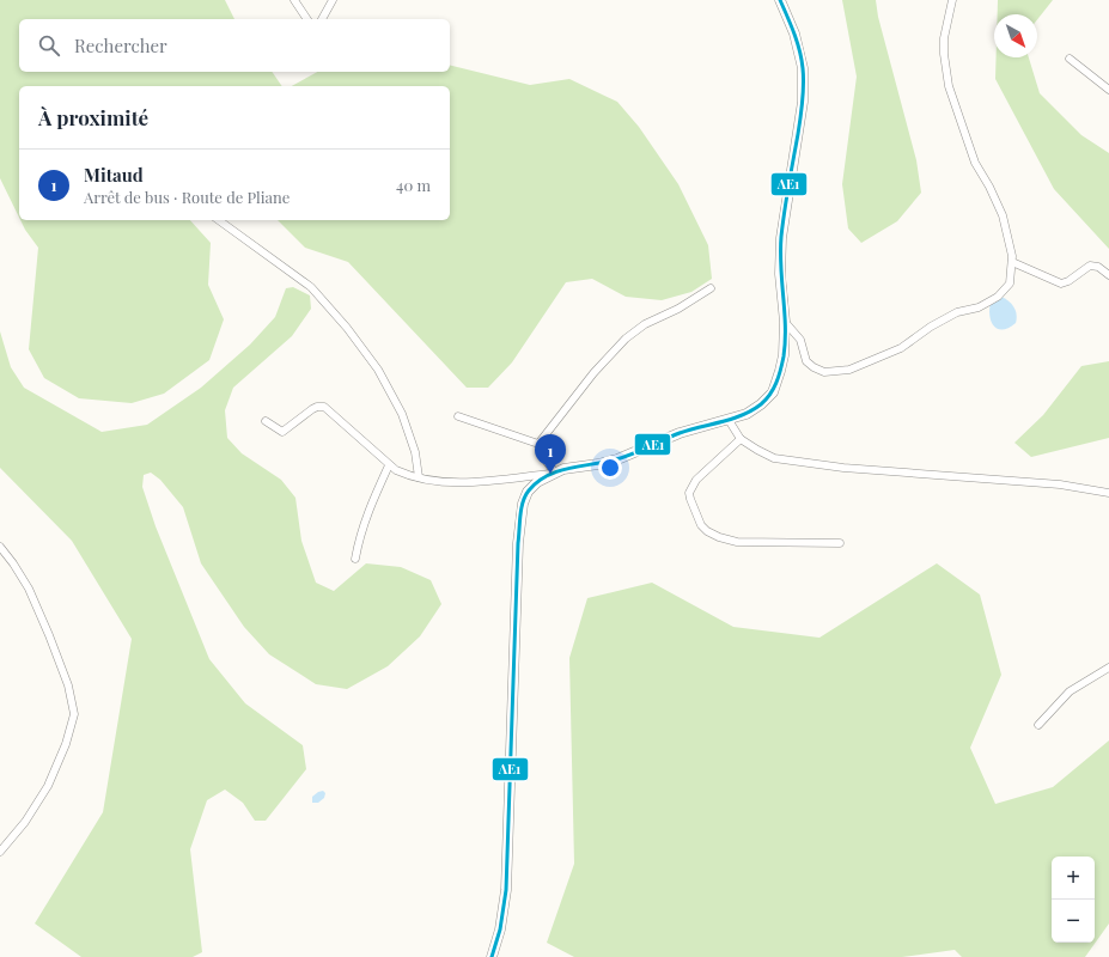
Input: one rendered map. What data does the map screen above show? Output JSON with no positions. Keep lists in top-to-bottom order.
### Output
{
  "lines": ["transit line AE1"],
  "north": "bottom right",
  "page": {
    "search": "Rechercher",
    "heading": "À proximité",
    "list": [
      {
        "mark": "1",
        "name": "Mitaud",
        "note": "Arrêt de bus · Route de Pliane",
        "value": "40 m"
      }
    ],
    "pins": "1",
    "map_buttons": ["+", "−"]
  }
}
